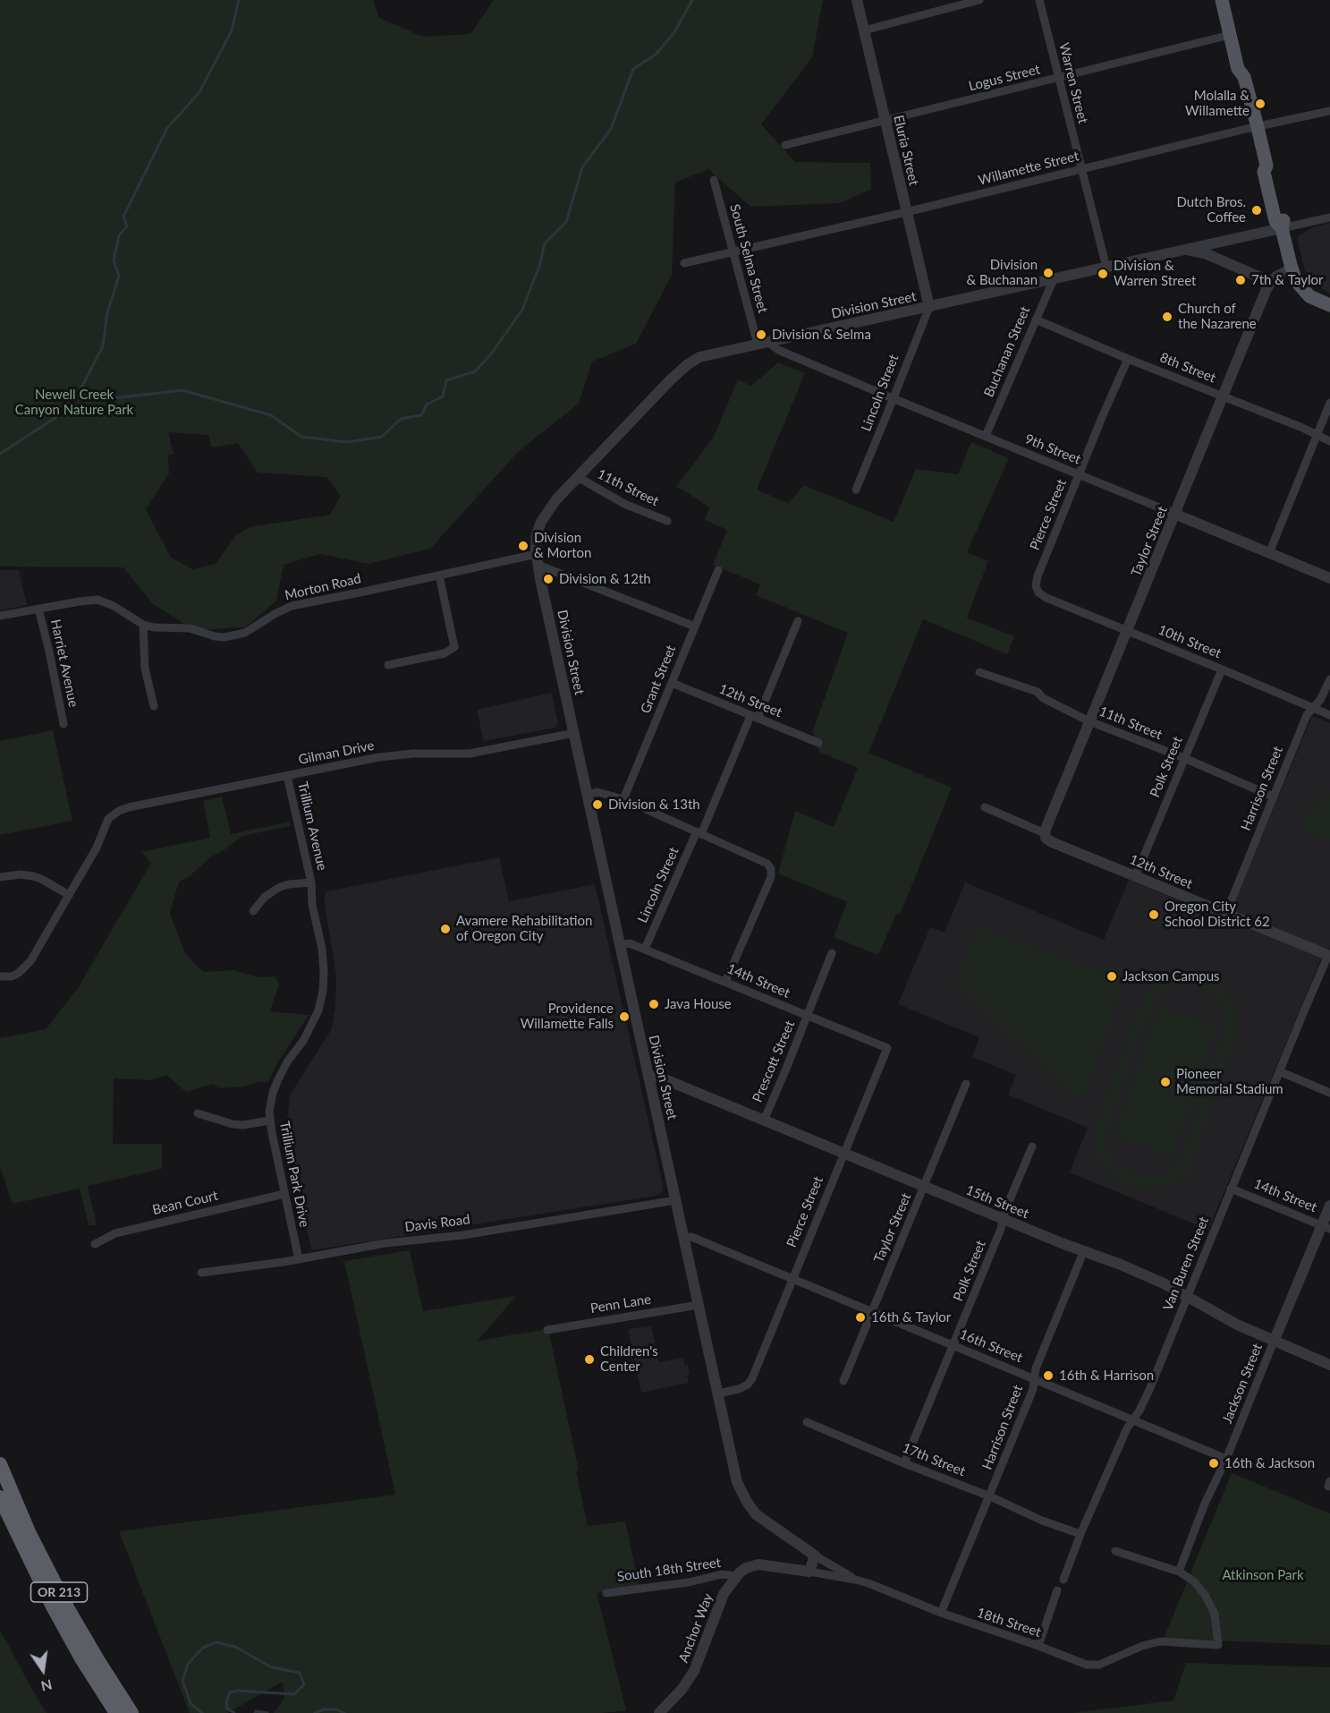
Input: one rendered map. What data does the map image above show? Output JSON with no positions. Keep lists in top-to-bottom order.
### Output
{
  "streets": {
    "highway": ["OR 213"],
    "street": [
      "Logus Street",
      "Warren Street",
      "Eluria Street",
      "Willamette Street",
      "South Selma Street",
      "Division Street",
      "Buchanan Street",
      "8th Street",
      "Lincoln Street",
      "9th Street",
      "11th Street",
      "Pierce Street",
      "Taylor Street",
      "Morton Road",
      "10th Street",
      "Harriet Avenue",
      "Grant Street",
      "12th Street",
      "Gilman Drive",
      "Polk Street",
      "Harrison Street",
      "Trillium Avenue",
      "14th Street",
      "Prescott Street",
      "Trillium Park Drive",
      "15th Street",
      "Bean Court",
      "Davis Road",
      "Van Buren Street",
      "Penn Lane",
      "16th Street",
      "Jackson Street",
      "17th Street",
      "South 18th Street",
      "18th Street",
      "Anchor Way"
    ]
  },
  "crossings": [
    ["Logus Street", "Warren Street"],
    ["Logus Street", "Eluria Street"],
    ["Warren Street", "Willamette Street"],
    ["Warren Street", "Division Street"],
    ["Eluria Street", "Willamette Street"],
    ["Eluria Street", "Division Street"],
    ["Eluria Street", "Lincoln Street"],
    ["Willamette Street", "South Selma Street"],
    ["South Selma Street", "Division Street"],
    ["South Selma Street", "9th Street"],
    ["Division Street", "Buchanan Street"],
    ["Division Street", "Lincoln Street"],
    ["Division Street", "9th Street"],
    ["Division Street", "11th Street"],
    ["Division Street", "Pierce Street"],
    ["Division Street", "Morton Road"],
    ["Division Street", "Gilman Drive"],
    ["Division Street", "14th Street"],
    ["Division Street", "15th Street"],
    ["Division Street", "Davis Road"],
    ["Division Street", "Penn Lane"],
    ["Division Street", "16th Street"],
    ["Division Street", "18th Street"],
    ["Buchanan Street", "8th Street"],
    ["Buchanan Street", "9th Street"],
    ["8th Street", "Pierce Street"],
    ["8th Street", "Taylor Street"],
    ["Lincoln Street", "9th Street"],
    ["Lincoln Street", "12th Street"],
    ["Lincoln Street", "14th Street"],
    ["9th Street", "Pierce Street"],
    ["9th Street", "Taylor Street"],
    ["11th Street", "Taylor Street"],
    ["11th Street", "Polk Street"],
    ["11th Street", "Harrison Street"],
    ["Pierce Street", "10th Street"],
    ["Pierce Street", "14th Street"],
    ["Pierce Street", "15th Street"],
    ["Pierce Street", "16th Street"],
    ["Taylor Street", "10th Street"],
    ["Taylor Street", "12th Street"],
    ["Taylor Street", "15th Street"],
    ["Taylor Street", "16th Street"],
    ["Morton Road", "Harriet Avenue"],
    ["10th Street", "Polk Street"],
    ["10th Street", "Harrison Street"],
    ["Grant Street", "12th Street"],
    ["12th Street", "Polk Street"],
    ["12th Street", "Harrison Street"],
    ["12th Street", "Van Buren Street"],
    ["Gilman Drive", "Trillium Avenue"],
    ["Polk Street", "15th Street"],
    ["Polk Street", "16th Street"],
    ["Polk Street", "17th Street"],
    ["Harrison Street", "15th Street"],
    ["Harrison Street", "16th Street"],
    ["Harrison Street", "17th Street"],
    ["Harrison Street", "18th Street"],
    ["Trillium Avenue", "Trillium Park Drive"],
    ["14th Street", "Prescott Street"],
    ["14th Street", "Van Buren Street"],
    ["14th Street", "Jackson Street"],
    ["Prescott Street", "15th Street"],
    ["Trillium Park Drive", "Bean Court"],
    ["Trillium Park Drive", "Davis Road"],
    ["15th Street", "Van Buren Street"],
    ["15th Street", "Jackson Street"],
    ["Van Buren Street", "16th Street"],
    ["Van Buren Street", "17th Street"],
    ["16th Street", "Jackson Street"],
    ["Jackson Street", "18th Street"],
    ["South 18th Street", "18th Street"],
    ["South 18th Street", "Anchor Way"],
    ["18th Street", "Anchor Way"]
  ],
  "parks": ["Newell Creek Canyon Nature Park", "Atkinson Park"],
  "places": [
    "Molalla & Willamette",
    "Dutch Bros. Coffee",
    "Division & Buchanan",
    "Division & Warren Street",
    "7th & Taylor",
    "Church of the Nazarene",
    "Division & Selma",
    "Division & Morton",
    "Division & 12th",
    "Division & 13th",
    "Oregon City School District 62",
    "Avamere Rehabilitation of Oregon City",
    "Jackson Campus",
    "Java House",
    "Providence Willamette Falls",
    "Pioneer Memorial Stadium",
    "16th & Taylor",
    "Children's Center",
    "16th & Harrison",
    "16th & Jackson"
  ],
  "north": "bottom"
}
